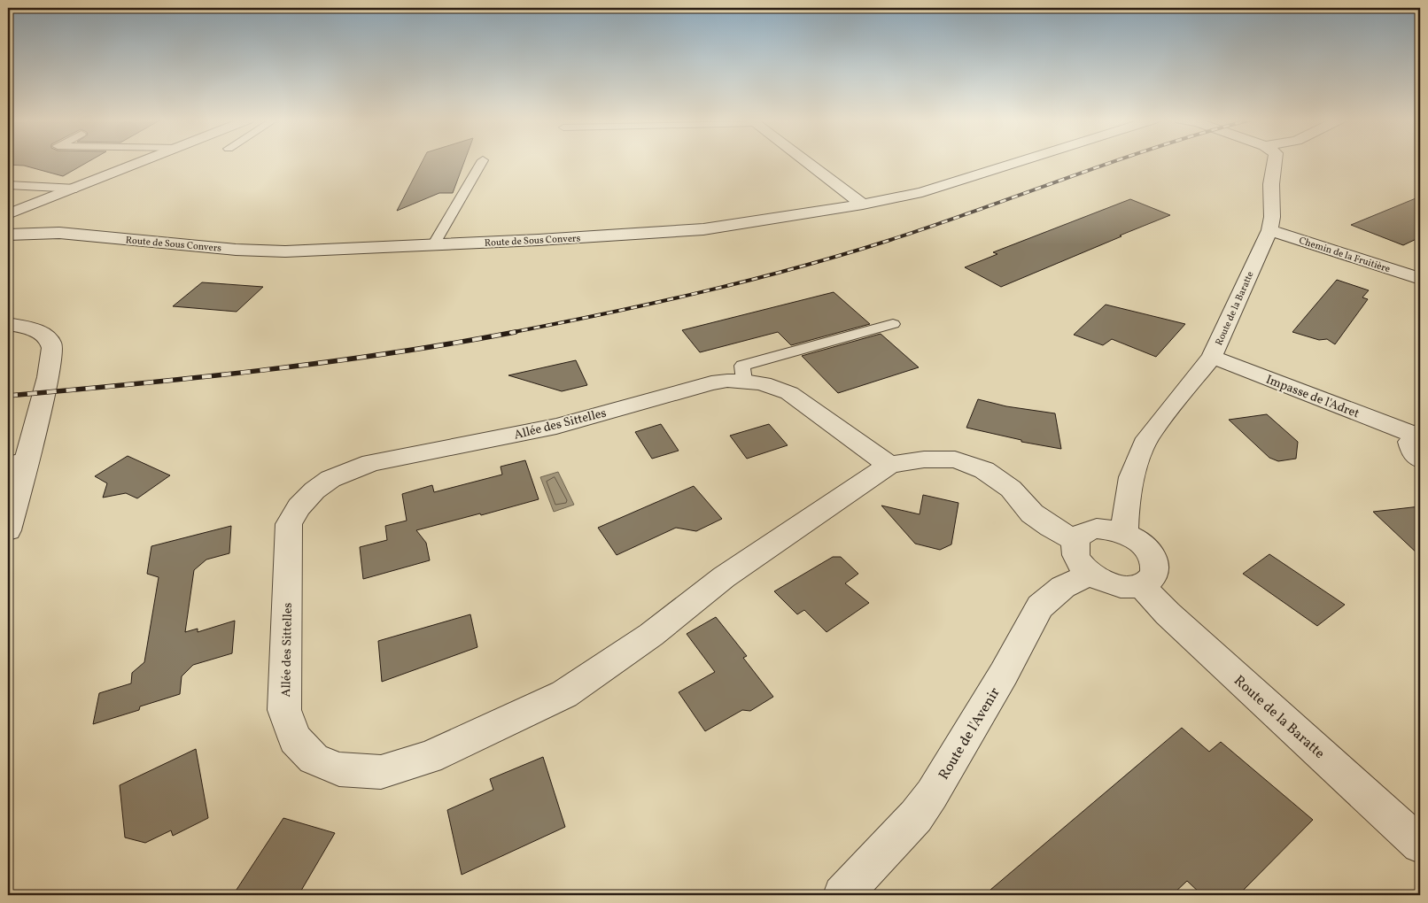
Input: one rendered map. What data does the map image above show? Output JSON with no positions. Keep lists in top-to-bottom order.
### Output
{
  "streets": {
    "street": [
      "Route de Sous Convers",
      "Chemin de la Fruitière",
      "Route de la Baratte",
      "Impasse de l'Adret",
      "Allée des Sittelles",
      "Route de l'Avenir"
    ]
  },
  "crossings": [
    ["Chemin de la Fruitière", "Route de la Baratte"],
    ["Route de la Baratte", "Impasse de l'Adret"],
    ["Route de la Baratte", "Allée des Sittelles"],
    ["Route de la Baratte", "Route de l'Avenir"],
    ["Allée des Sittelles", "Route de l'Avenir"]
  ]
}
